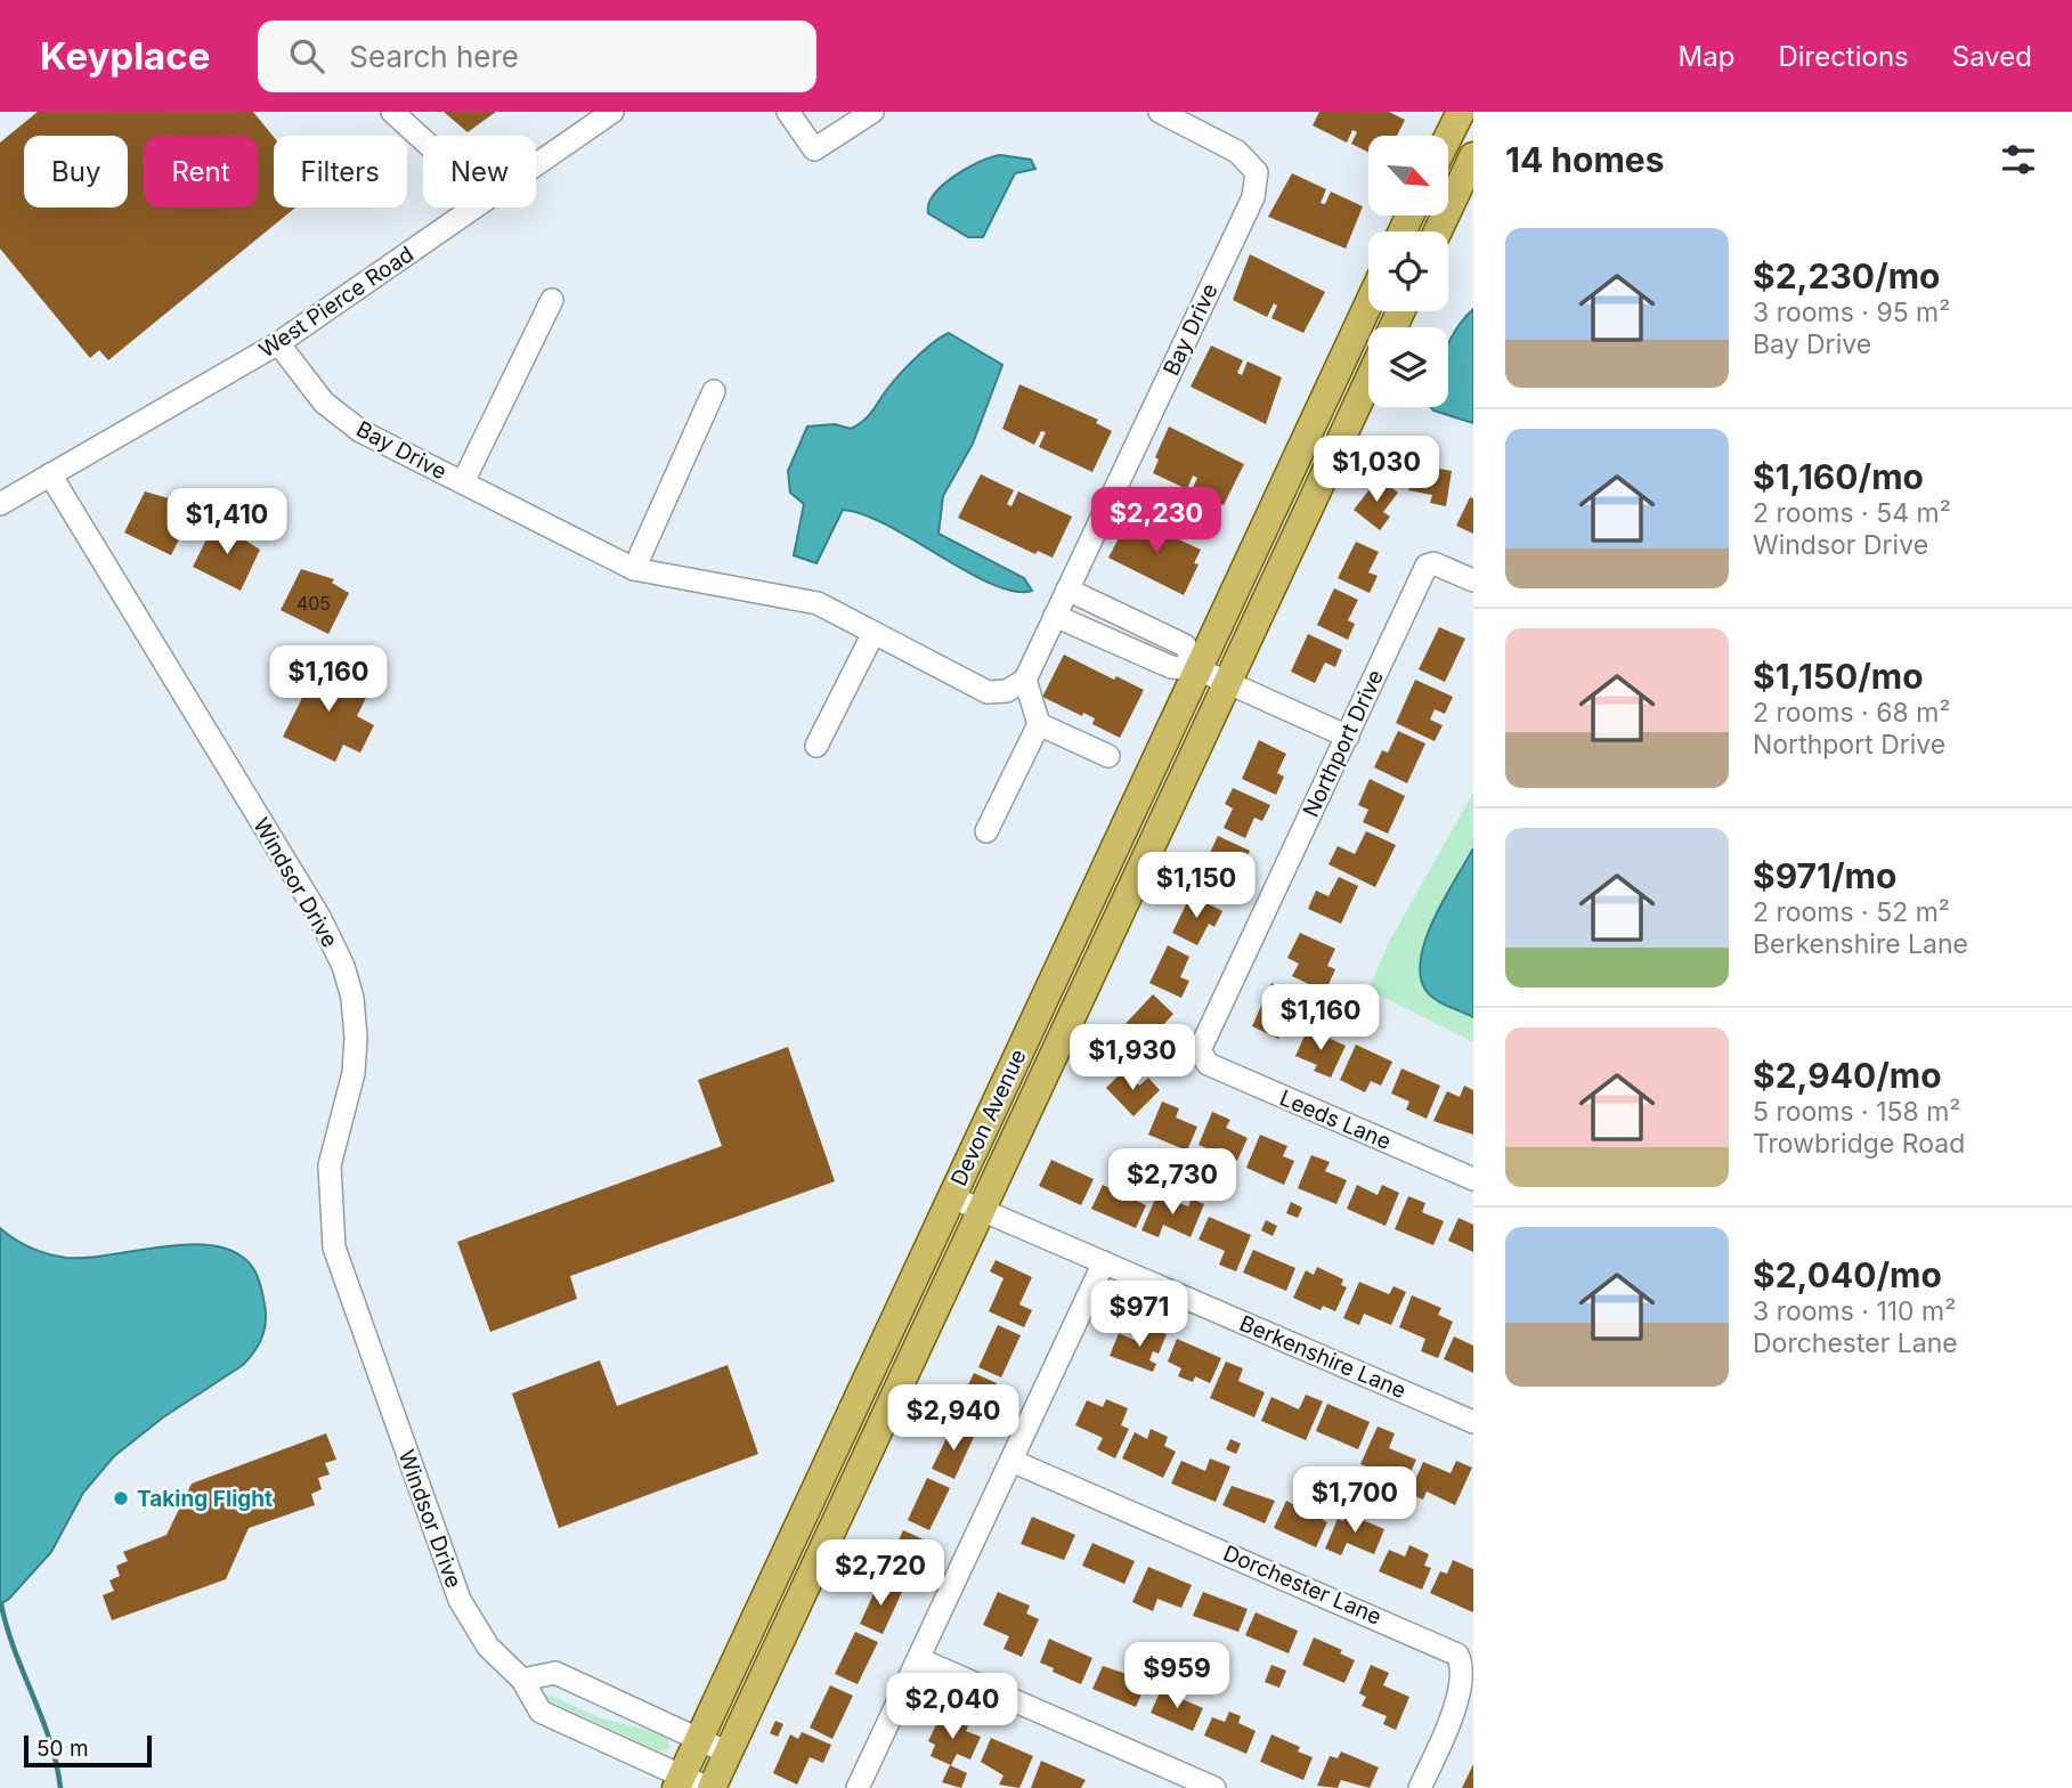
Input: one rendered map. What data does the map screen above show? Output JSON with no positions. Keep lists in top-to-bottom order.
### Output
{
  "streets": {
    "main road": ["Devon Avenue"],
    "street": [
      "West Pierce Road",
      "Bay Drive",
      "Northport Drive",
      "Windsor Drive",
      "Leeds Lane",
      "Berkenshire Lane",
      "Dorchester Lane"
    ]
  },
  "crossings": [
    ["West Pierce Road", "Bay Drive"],
    ["West Pierce Road", "Windsor Drive"],
    ["Northport Drive", "Leeds Lane"],
    ["Windsor Drive", "Devon Avenue"],
    ["Devon Avenue", "Berkenshire Lane"]
  ],
  "places": ["Taking Flight"],
  "house_numbers": ["405"],
  "scale_bar": "50 m",
  "north": "bottom right",
  "page": {
    "header": "Keyplace",
    "search": "Search here",
    "nav": ["Map", "Directions", "Saved"],
    "heading": "14 homes",
    "chip": [
      "Buy",
      "Rent",
      "Filters",
      "New"
    ],
    "list": [
      {
        "name": "$2,230/mo",
        "note": "3 rooms · 95 m² · Bay Drive"
      },
      {
        "name": "$1,160/mo",
        "note": "2 rooms · 54 m² · Windsor Drive"
      },
      {
        "name": "$1,150/mo",
        "note": "2 rooms · 68 m² · Northport Drive"
      },
      {
        "name": "$971/mo",
        "note": "2 rooms · 52 m² · Berkenshire Lane"
      },
      {
        "name": "$2,940/mo",
        "note": "5 rooms · 158 m² · Trowbridge Road"
      },
      {
        "name": "$2,040/mo",
        "note": "3 rooms · 110 m² · Dorchester Lane"
      }
    ],
    "price": [
      "$1,030",
      "$2,230",
      "$1,410",
      "$1,160",
      "$1,150",
      "$1,160",
      "$1,930",
      "$2,730",
      "$971",
      "$2,940",
      "$1,700",
      "$2,720",
      "$959",
      "$2,040"
    ],
    "scale": "50 m"
  }
}
